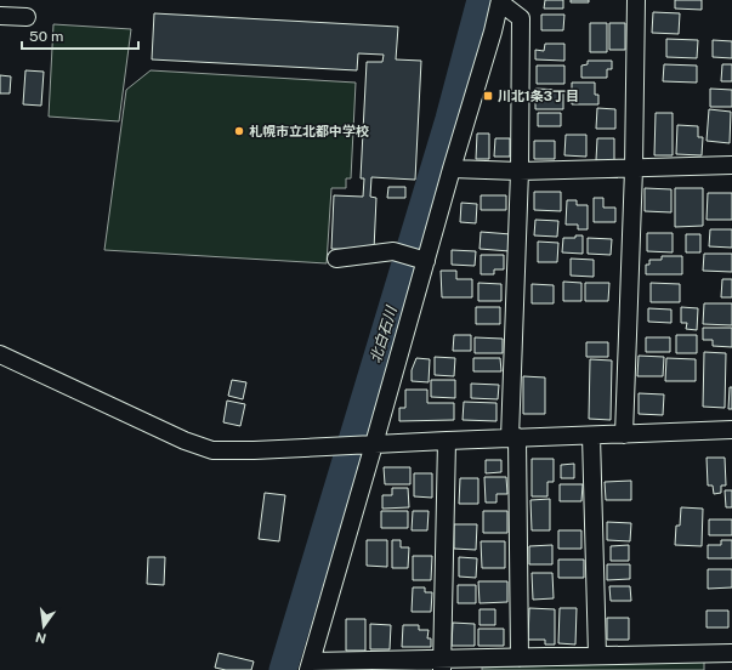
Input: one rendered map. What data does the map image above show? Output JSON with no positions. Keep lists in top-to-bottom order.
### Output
{
  "water": ["北白石川"],
  "places": {
    "transit": ["川北1条3丁目"],
    "other": ["札幌市立北都中学校"]
  },
  "scale_bar": "50 m",
  "north": "bottom"
}
